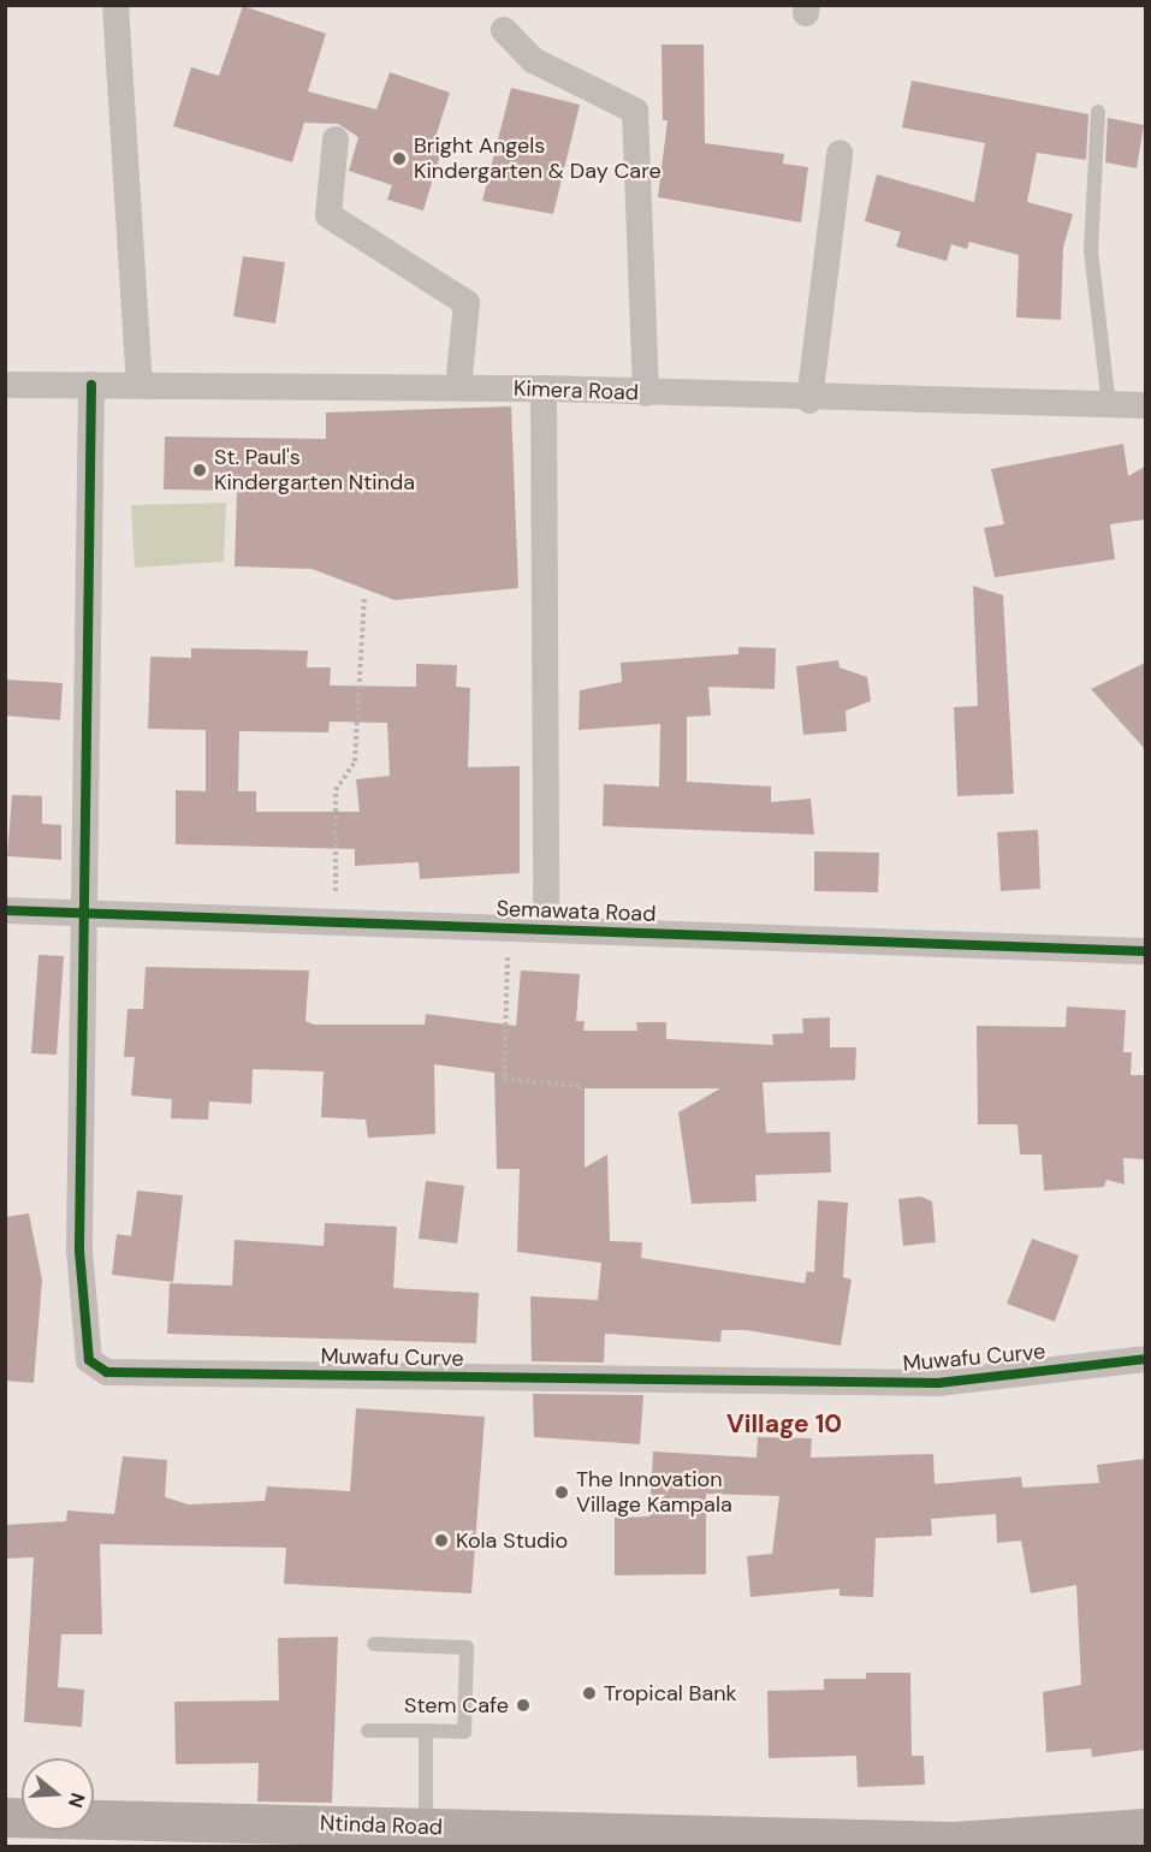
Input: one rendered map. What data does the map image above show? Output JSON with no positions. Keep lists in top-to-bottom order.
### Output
{
  "streets": {
    "main road": ["Ntinda Road"],
    "street": ["Kimera Road", "Semawata Road", "Muwafu Curve"]
  },
  "crossings": [
    ["Semawata Road", "Muwafu Curve"]
  ],
  "districts": ["Village 10"],
  "places": [
    "Bright Angels Kindergarten & Day Care",
    "St. Paul's Kindergarten Ntinda",
    "The Innovation Village Kampala",
    "Kola Studio",
    "Tropical Bank",
    "Stem Cafe"
  ],
  "north": "right"
}
